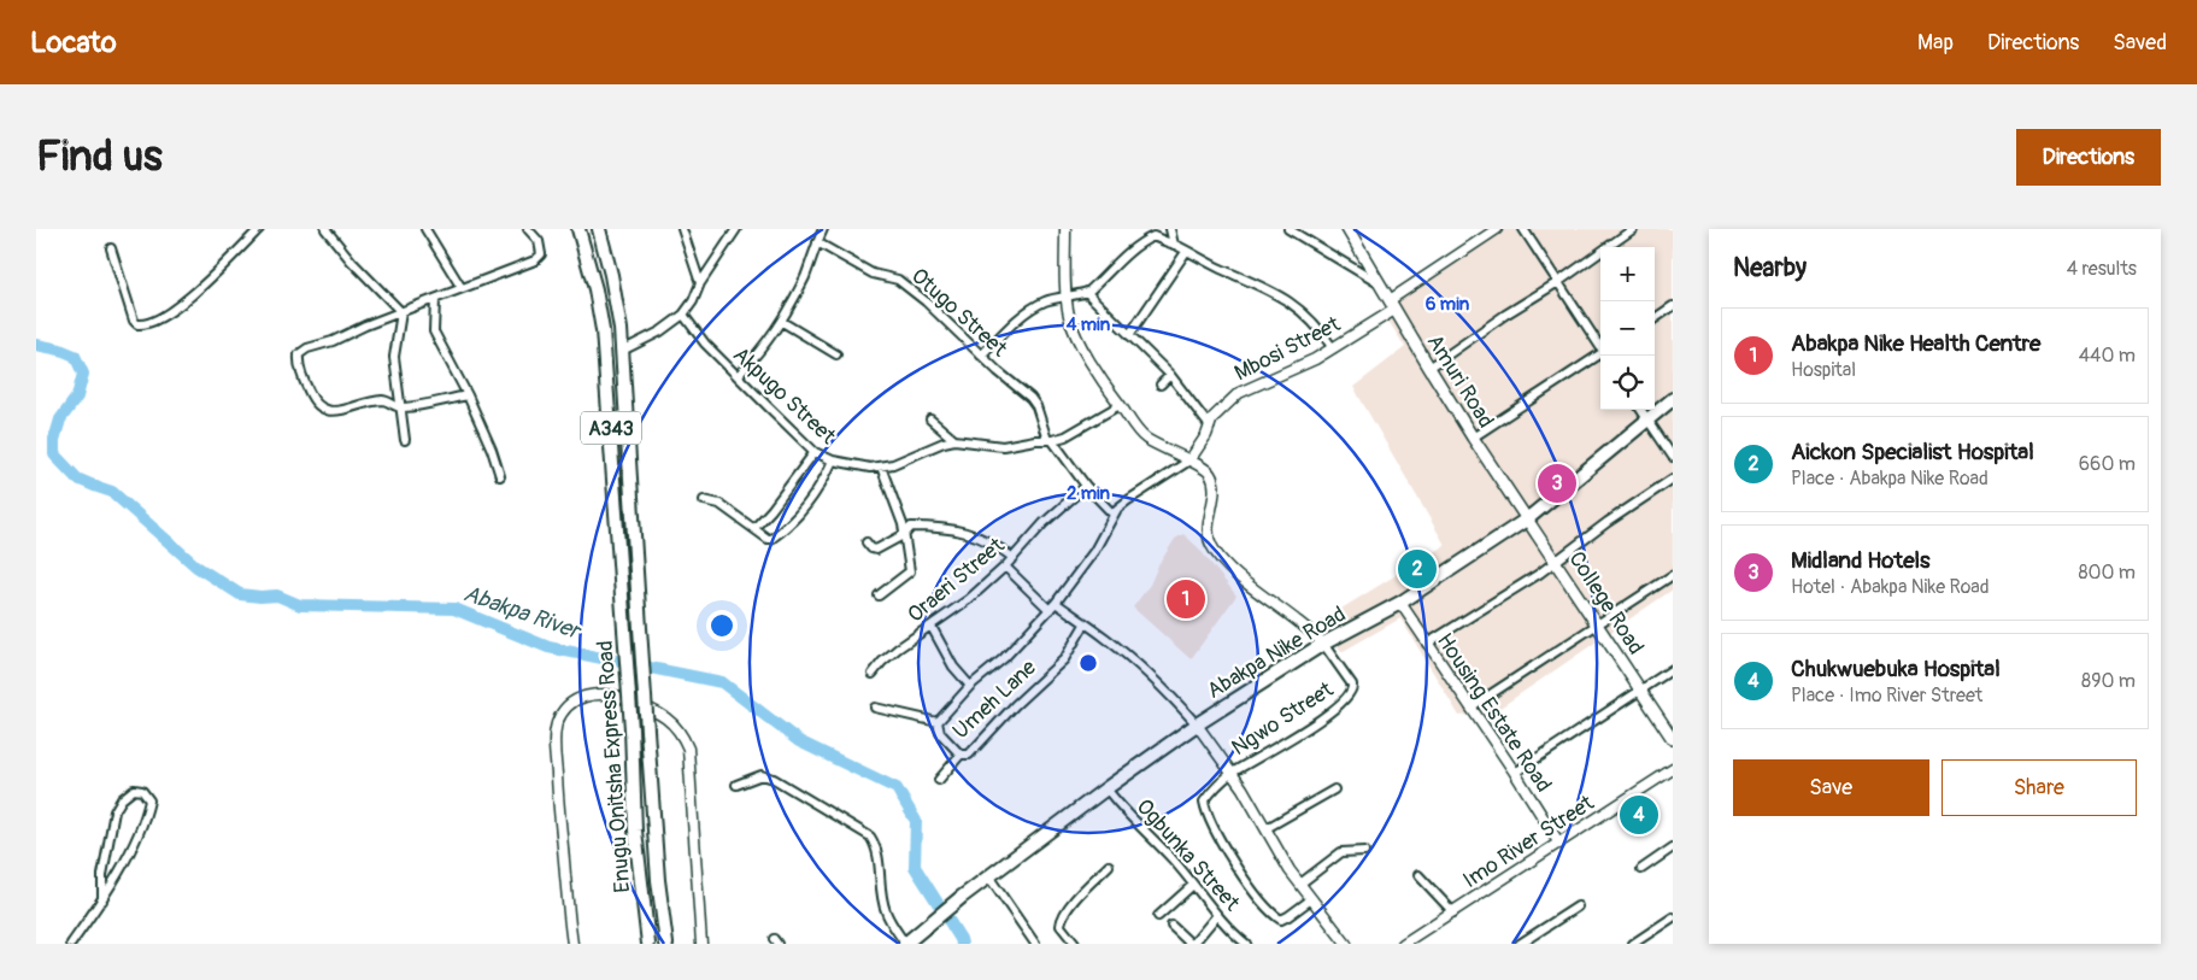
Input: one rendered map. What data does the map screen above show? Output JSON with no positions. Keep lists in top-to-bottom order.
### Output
{
  "streets": {
    "main road": [
      "Amuri Road",
      "A343",
      "College Road",
      "Abakpa Nike Road",
      "Enugu Onitsha Express Road"
    ],
    "street": [
      "Otugo Street",
      "Mbosi Street",
      "Akpugo Street",
      "Oraeri Street",
      "Umeh Lane",
      "Housing Estate Road",
      "Ngwo Street",
      "Imo River Street",
      "Ogbunka Street"
    ]
  },
  "crossings": [
    ["Otugo Street", "Akpugo Street"],
    ["Otugo Street", "Oraeri Street"],
    ["Otugo Street", "Umeh Lane"],
    ["Mbosi Street", "Amuri Road"],
    ["Amuri Road", "College Road"],
    ["Amuri Road", "Abakpa Nike Road"],
    ["College Road", "Abakpa Nike Road"],
    ["Abakpa Nike Road", "Housing Estate Road"],
    ["Abakpa Nike Road", "Ngwo Street"],
    ["Abakpa Nike Road", "Ogbunka Street"],
    ["Housing Estate Road", "Imo River Street"]
  ],
  "water": ["Abakpa River"],
  "page": {
    "header": "Locato",
    "nav": ["Map", "Directions", "Saved"],
    "buttons": [
      "Directions",
      ["Save", "Share"]
    ],
    "title": "Find us",
    "heading": ["Nearby", "4 results"],
    "map_buttons": ["+", "−"],
    "list": [
      {
        "mark": "1",
        "name": "Abakpa Nike Health Centre",
        "note": "Hospital",
        "value": "440 m"
      },
      {
        "mark": "2",
        "name": "Aickon Specialist Hospital",
        "note": "Place · Abakpa Nike Road",
        "value": "660 m"
      },
      {
        "mark": "3",
        "name": "Midland Hotels",
        "note": "Hotel · Abakpa Nike Road",
        "value": "800 m"
      },
      {
        "mark": "4",
        "name": "Chukwuebuka Hospital",
        "note": "Place · Imo River Street",
        "value": "890 m"
      }
    ],
    "pins": [
      "3",
      "2",
      "1",
      "4"
    ]
  },
  "rings": ["6 min", "4 min", "2 min"]
}
